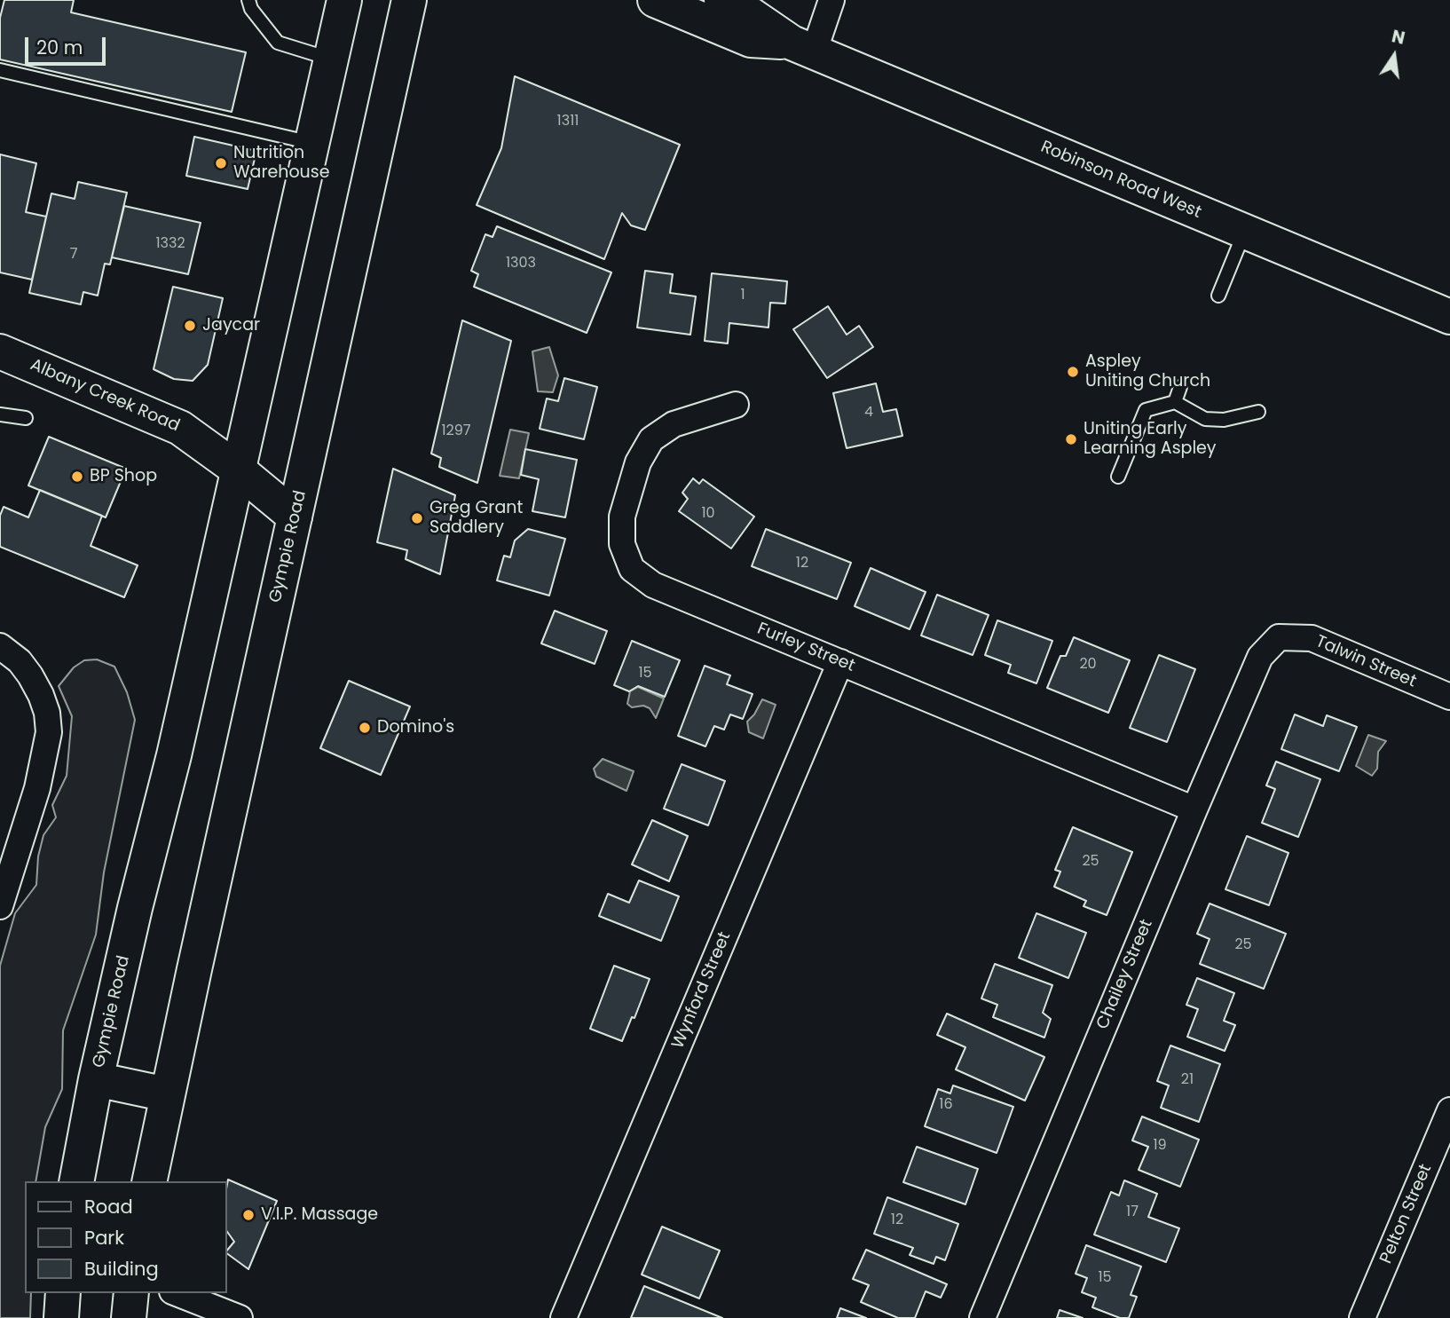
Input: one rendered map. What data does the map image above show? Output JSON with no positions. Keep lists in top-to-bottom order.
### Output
{
  "streets": {
    "main road": ["Robinson Road West", "Albany Creek Road", "Gympie Road"],
    "street": [
      "Furley Street",
      "Talwin Street",
      "Chailey Street",
      "Wynford Street",
      "Pelton Street"
    ]
  },
  "crossings": [
    ["Albany Creek Road", "Gympie Road"],
    ["Furley Street", "Chailey Street"],
    ["Furley Street", "Wynford Street"],
    ["Talwin Street", "Chailey Street"]
  ],
  "places": [
    "Nutrition Warehouse",
    "Jaycar",
    "Aspley Uniting Church",
    "Uniting Early Learning Aspley",
    "BP Shop",
    "Greg Grant Saddlery",
    "Domino's",
    "V.I.P. Massage"
  ],
  "house_numbers": [
    "1311",
    "1332",
    "7",
    "1303",
    "1",
    "4",
    "1297",
    "10",
    "12",
    "20",
    "15",
    "25",
    "25",
    "21",
    "16",
    "19",
    "17",
    "12",
    "15"
  ],
  "legend": ["Road", "Park", "Building"],
  "scale_bar": "20 m",
  "north": "top"
}
